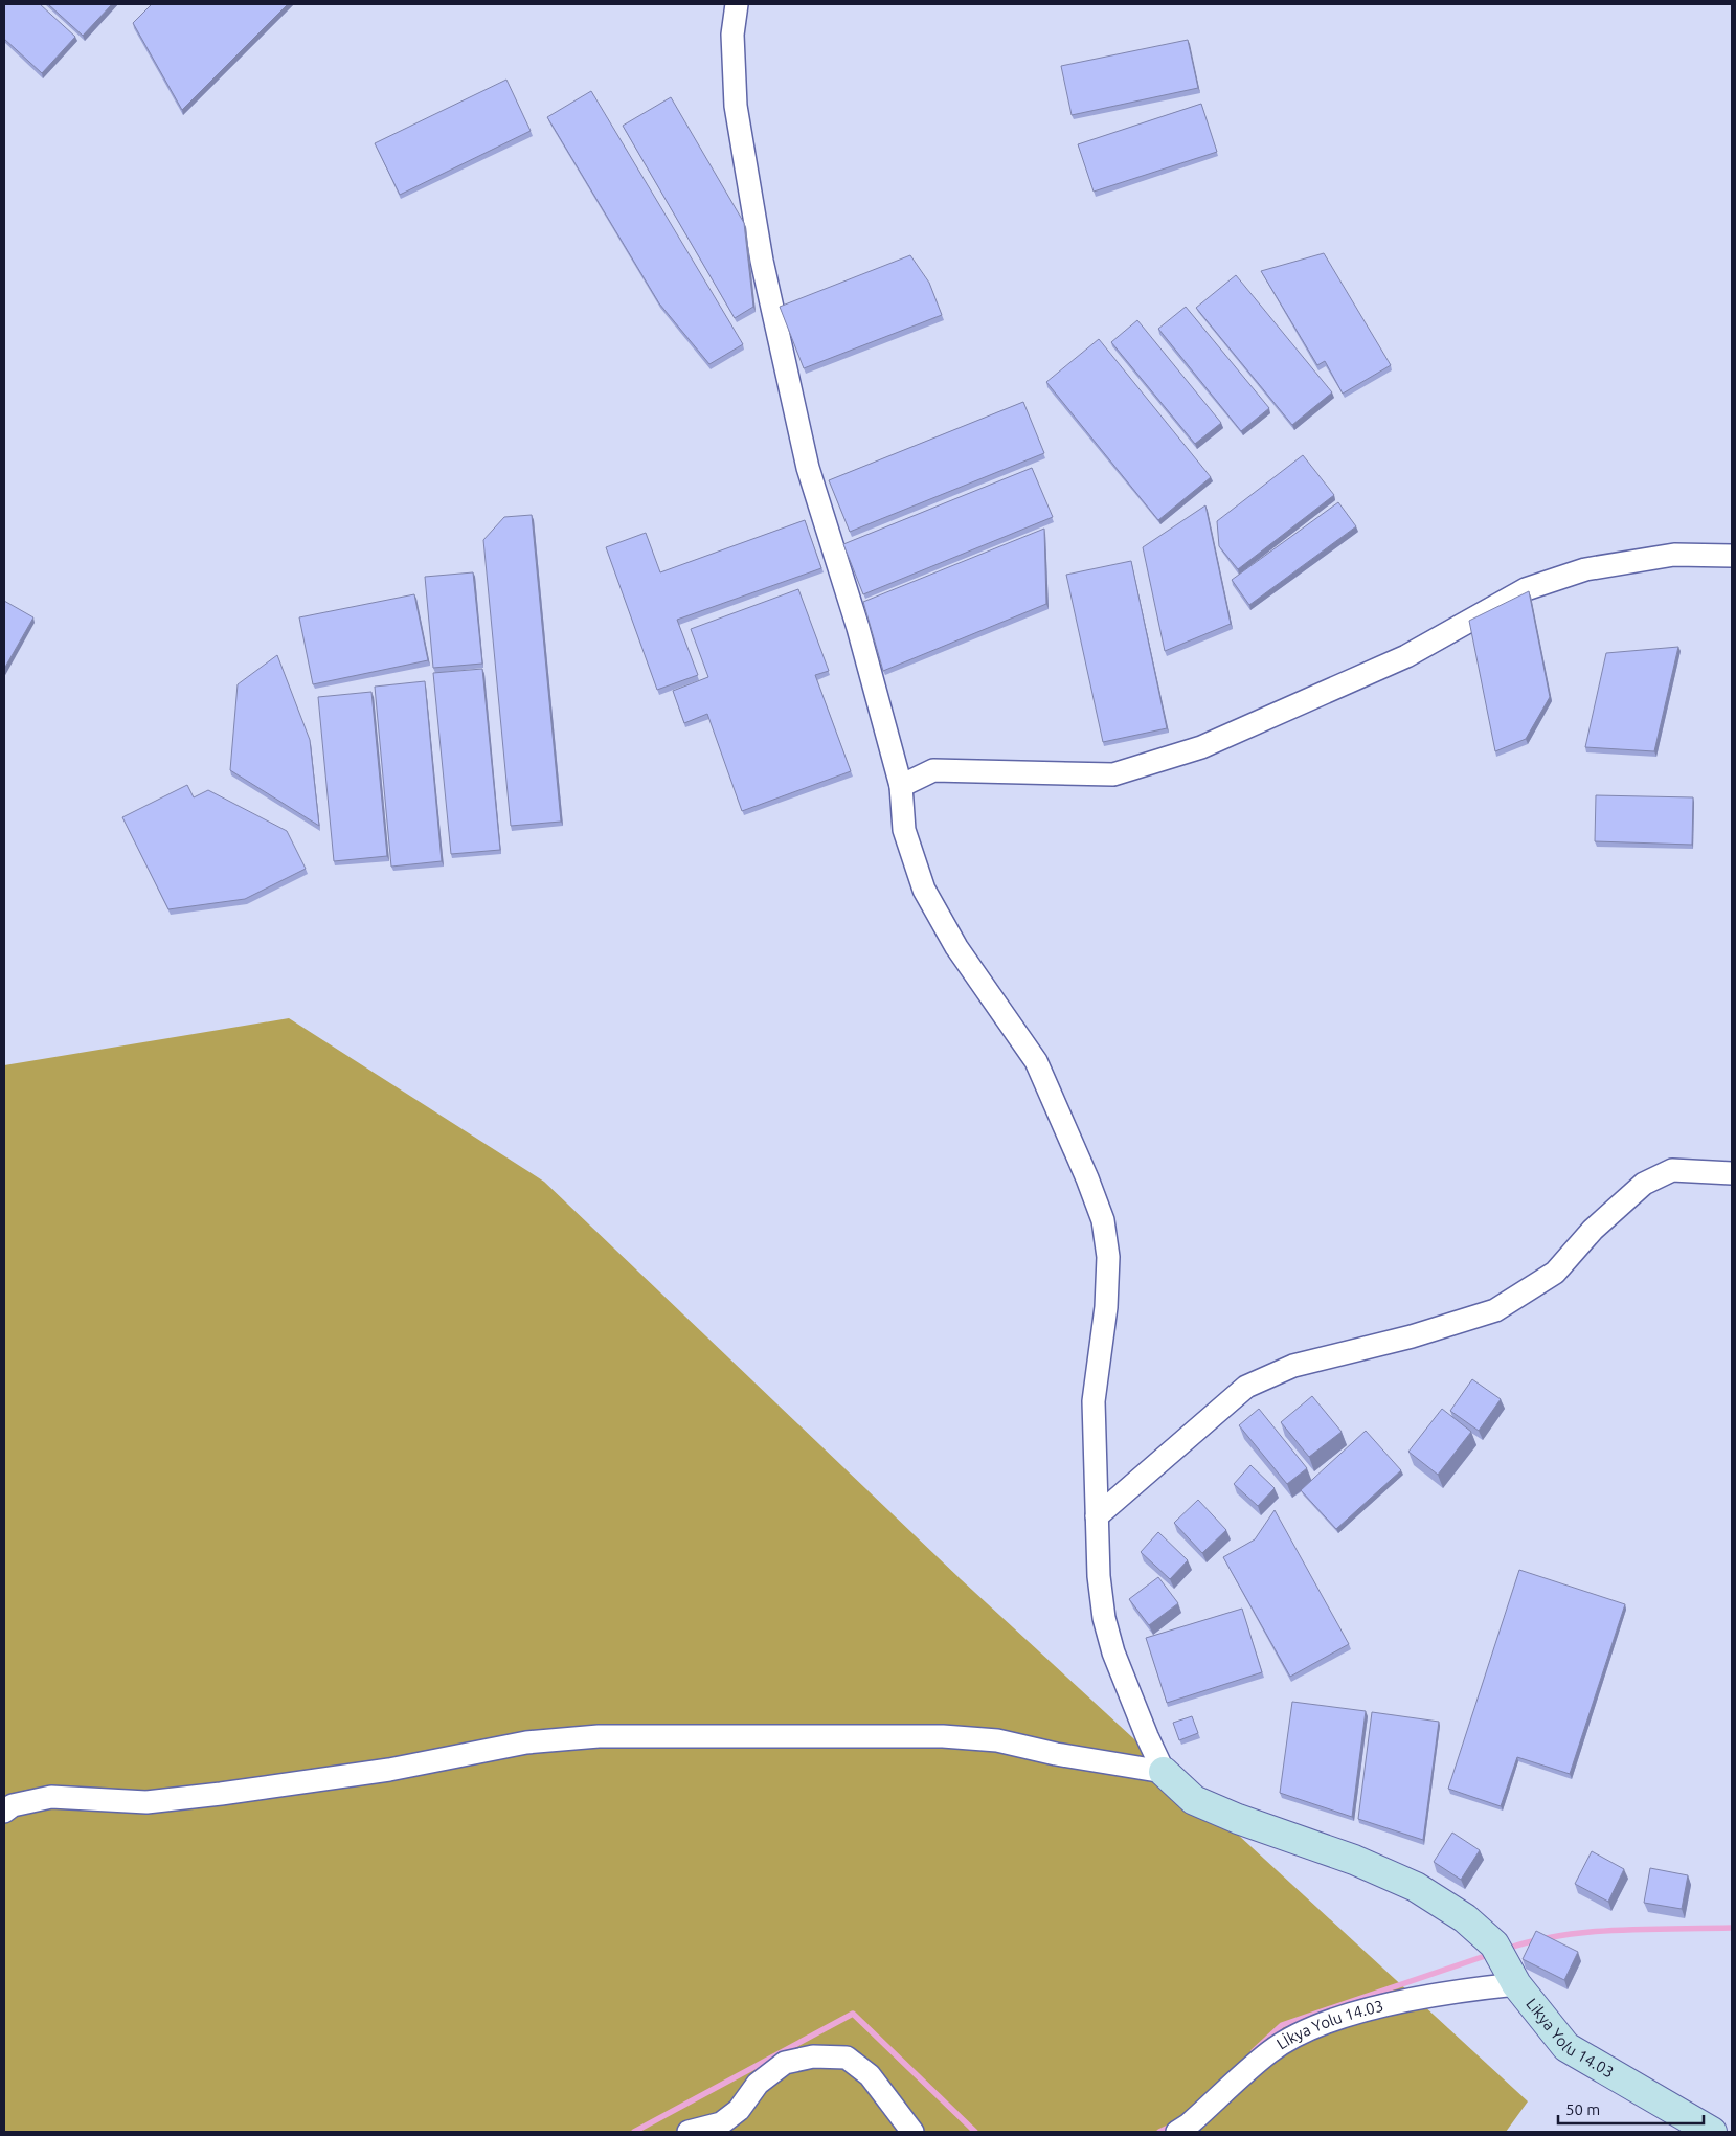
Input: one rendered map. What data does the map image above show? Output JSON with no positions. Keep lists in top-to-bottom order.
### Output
{
  "streets": {
    "street": ["Lİkya Yolu 14.03", "Likya Yolu 14.03"]
  },
  "crossings": [
    ["Lİkya Yolu 14.03", "Likya Yolu 14.03"]
  ],
  "scale_bar": "50 m"
}
